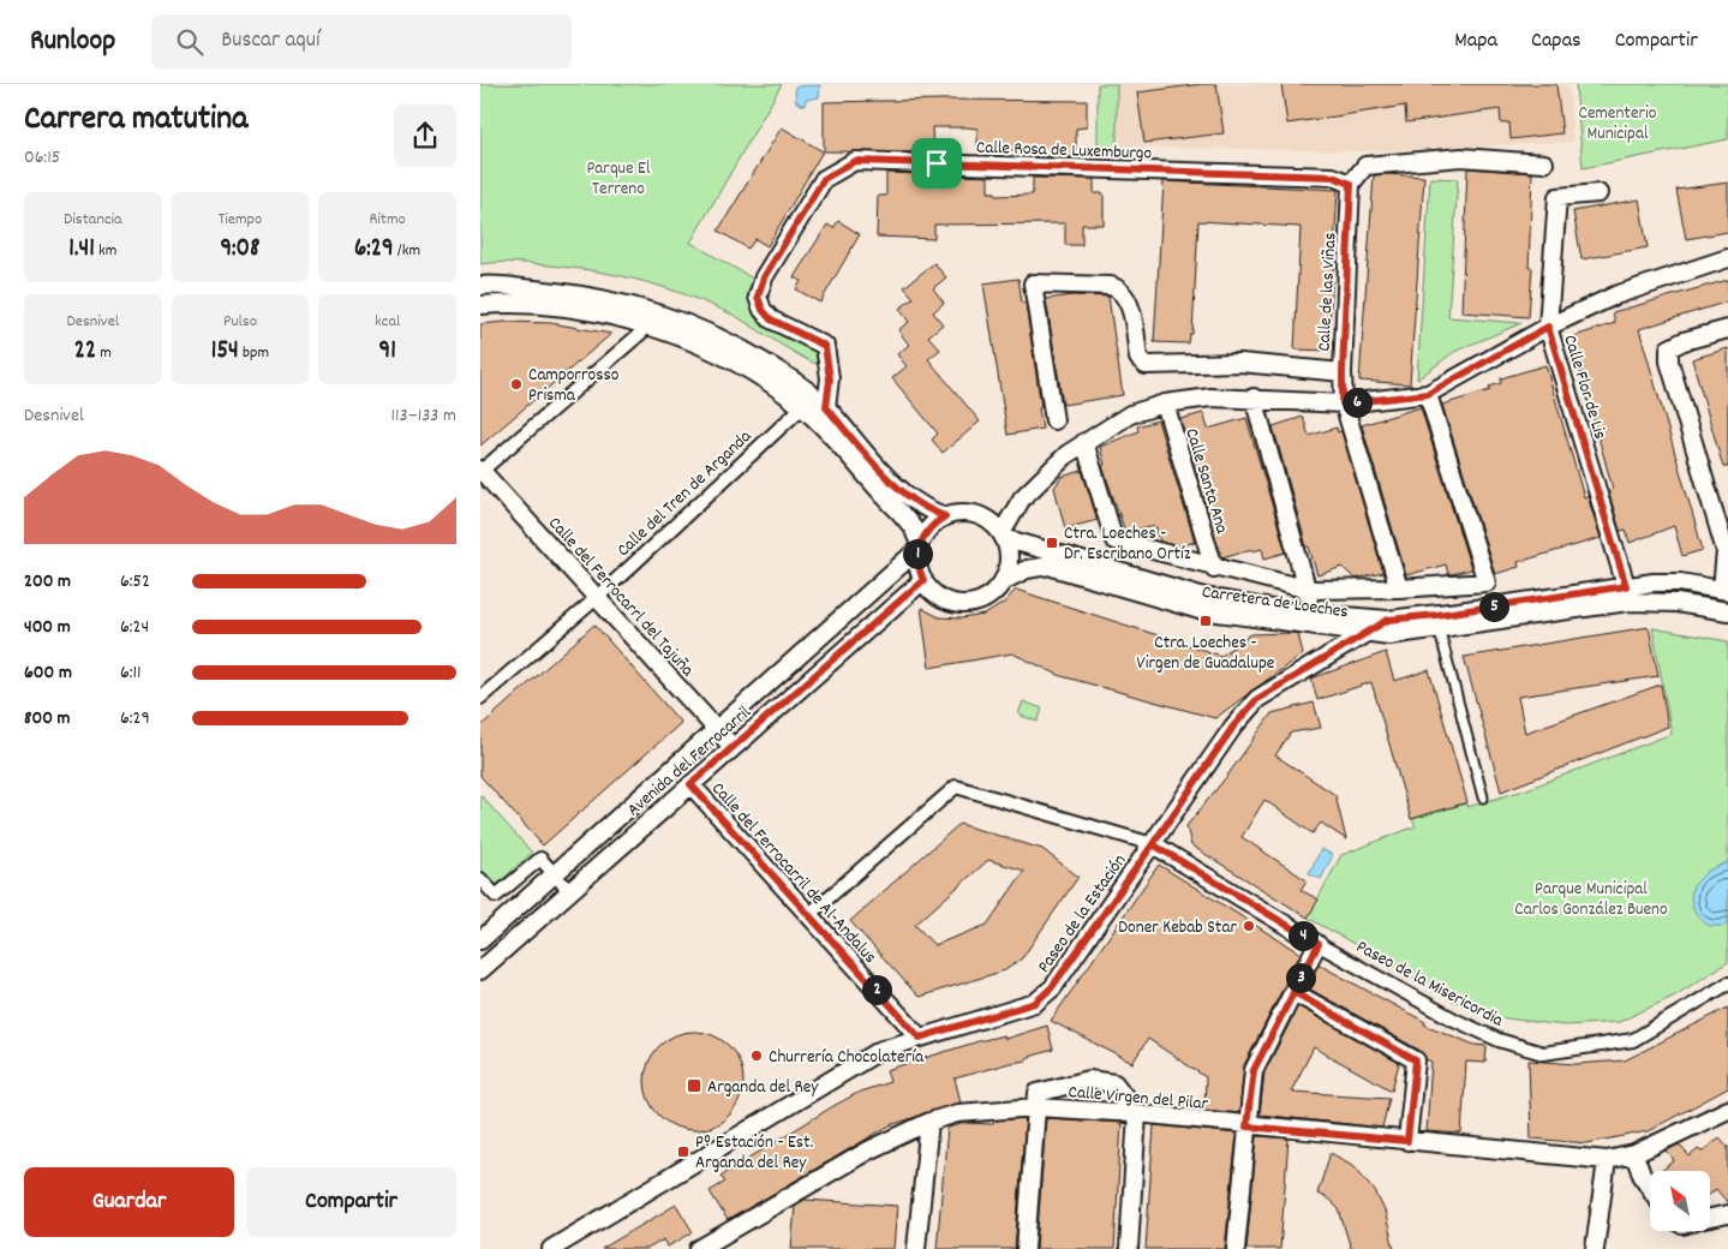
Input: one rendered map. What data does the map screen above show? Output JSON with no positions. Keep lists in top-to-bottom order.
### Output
{
  "streets": {
    "street": [
      "Calle Rosa de Luxemburgo",
      "Calle de las Viñas",
      "Calle Flor de Lis",
      "Calle Santa Ana",
      "Calle del Tren de Arganda",
      "Calle del Ferrocarrl del Tajuña",
      "Carretera de Loeches",
      "Avenida del Ferrocarril",
      "Calle del Ferrocarril de Al-Andalus",
      "Paseo de la Estación",
      "Paseo de la Misericordia",
      "Calle Virgen del Pilar"
    ]
  },
  "crossings": [
    ["Calle Rosa de Luxemburgo", "Calle de las Viñas"],
    ["Calle de las Viñas", "Carretera de Loeches"],
    ["Calle Flor de Lis", "Carretera de Loeches"],
    ["Calle Santa Ana", "Carretera de Loeches"],
    ["Calle del Tren de Arganda", "Calle del Ferrocarrl del Tajuña"],
    ["Calle del Ferrocarrl del Tajuña", "Avenida del Ferrocarril"],
    ["Carretera de Loeches", "Avenida del Ferrocarril"],
    ["Carretera de Loeches", "Paseo de la Estación"],
    ["Avenida del Ferrocarril", "Calle del Ferrocarril de Al-Andalus"],
    ["Calle del Ferrocarril de Al-Andalus", "Paseo de la Estación"]
  ],
  "parks": ["Cementerio Municipal", "Parque El Terreno", "Parque Municipal Carlos González Bueno"],
  "places": {
    "other": ["Camporrosso Prisma", "Doner Kebab Star", "Churrería Chocolatería"],
    "transit": [
      "Ctra. Loeches - Dr. Escribano Ortíz",
      "Ctra. Loeches - Virgen de Guadalupe",
      "Arganda del Rey",
      "Pº Estación - Est. Arganda del Rey"
    ]
  },
  "north": "top left",
  "page": {
    "header": "Runloop",
    "search": "Buscar aquí",
    "nav": ["Mapa", "Capas", "Compartir"],
    "heading": ["Carrera matutina", "06:15"],
    "stats": [
      ["Distancia", "1.41 km"],
      ["Tiempo", "9:08"],
      ["Ritmo", "6:29 /km"],
      ["Desnivel", "22 m"],
      ["Pulso", "154 bpm"],
      ["kcal", "91"]
    ],
    "pins": [
      "6",
      "1",
      "5",
      "4",
      "3",
      "2"
    ],
    "chart": ["Desnivel", "113–133 m"],
    "list": [
      {
        "name": "200 m",
        "note": "6:52"
      },
      {
        "name": "400 m",
        "note": "6:24"
      },
      {
        "name": "600 m",
        "note": "6:11"
      },
      {
        "name": "800 m",
        "note": "6:29"
      }
    ],
    "buttons": ["Guardar", "Compartir"]
  }
}
